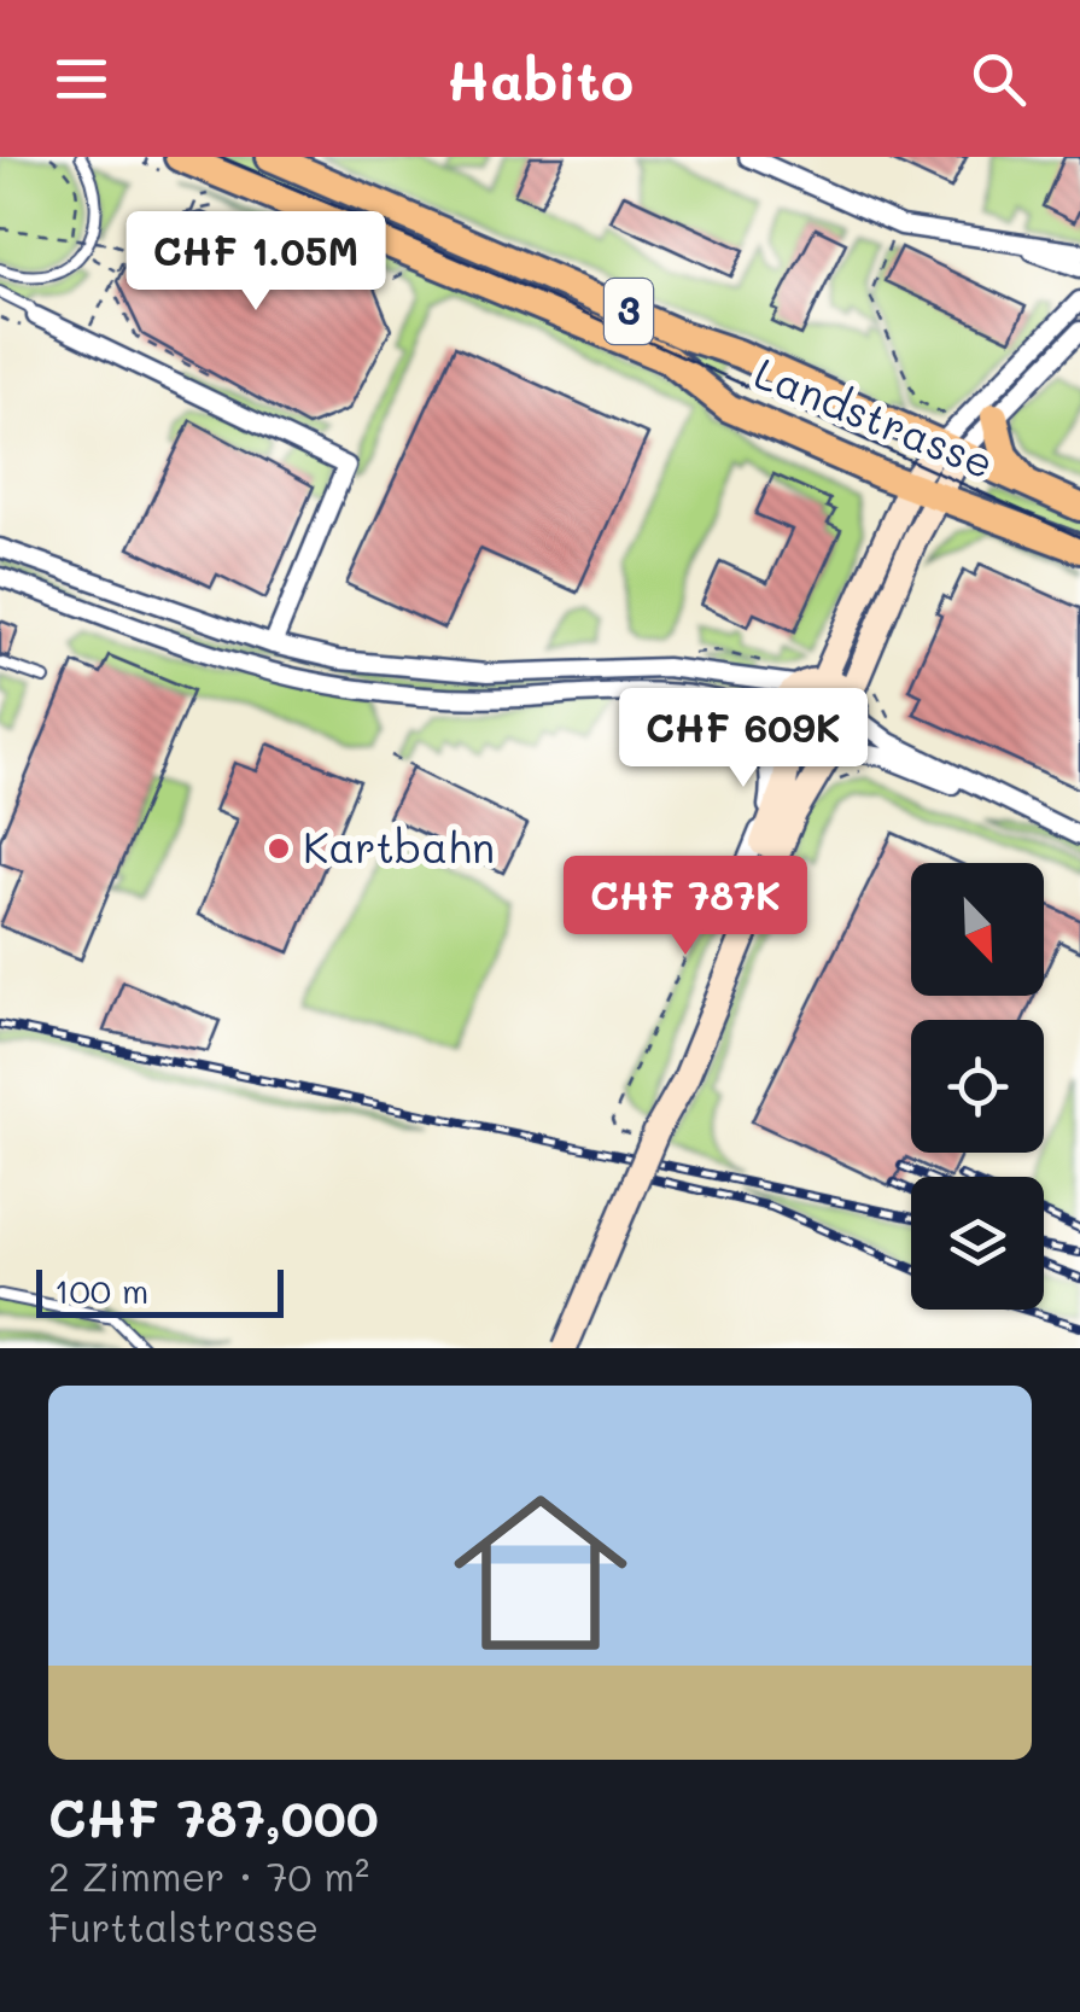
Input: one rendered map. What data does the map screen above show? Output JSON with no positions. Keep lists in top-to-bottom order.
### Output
{
  "streets": {
    "main road": ["3", "Landstrasse"]
  },
  "places": ["Kartbahn"],
  "scale_bar": "100 m",
  "north": "bottom right",
  "page": {
    "header": "Habito",
    "price": ["CHF 1.05M", "CHF 609K", "CHF 787K"],
    "scale": "100 m",
    "list": [
      {
        "name": "CHF 787,000",
        "note": "2 Zimmer · 70 m² · Furttalstrasse"
      }
    ]
  }
}
